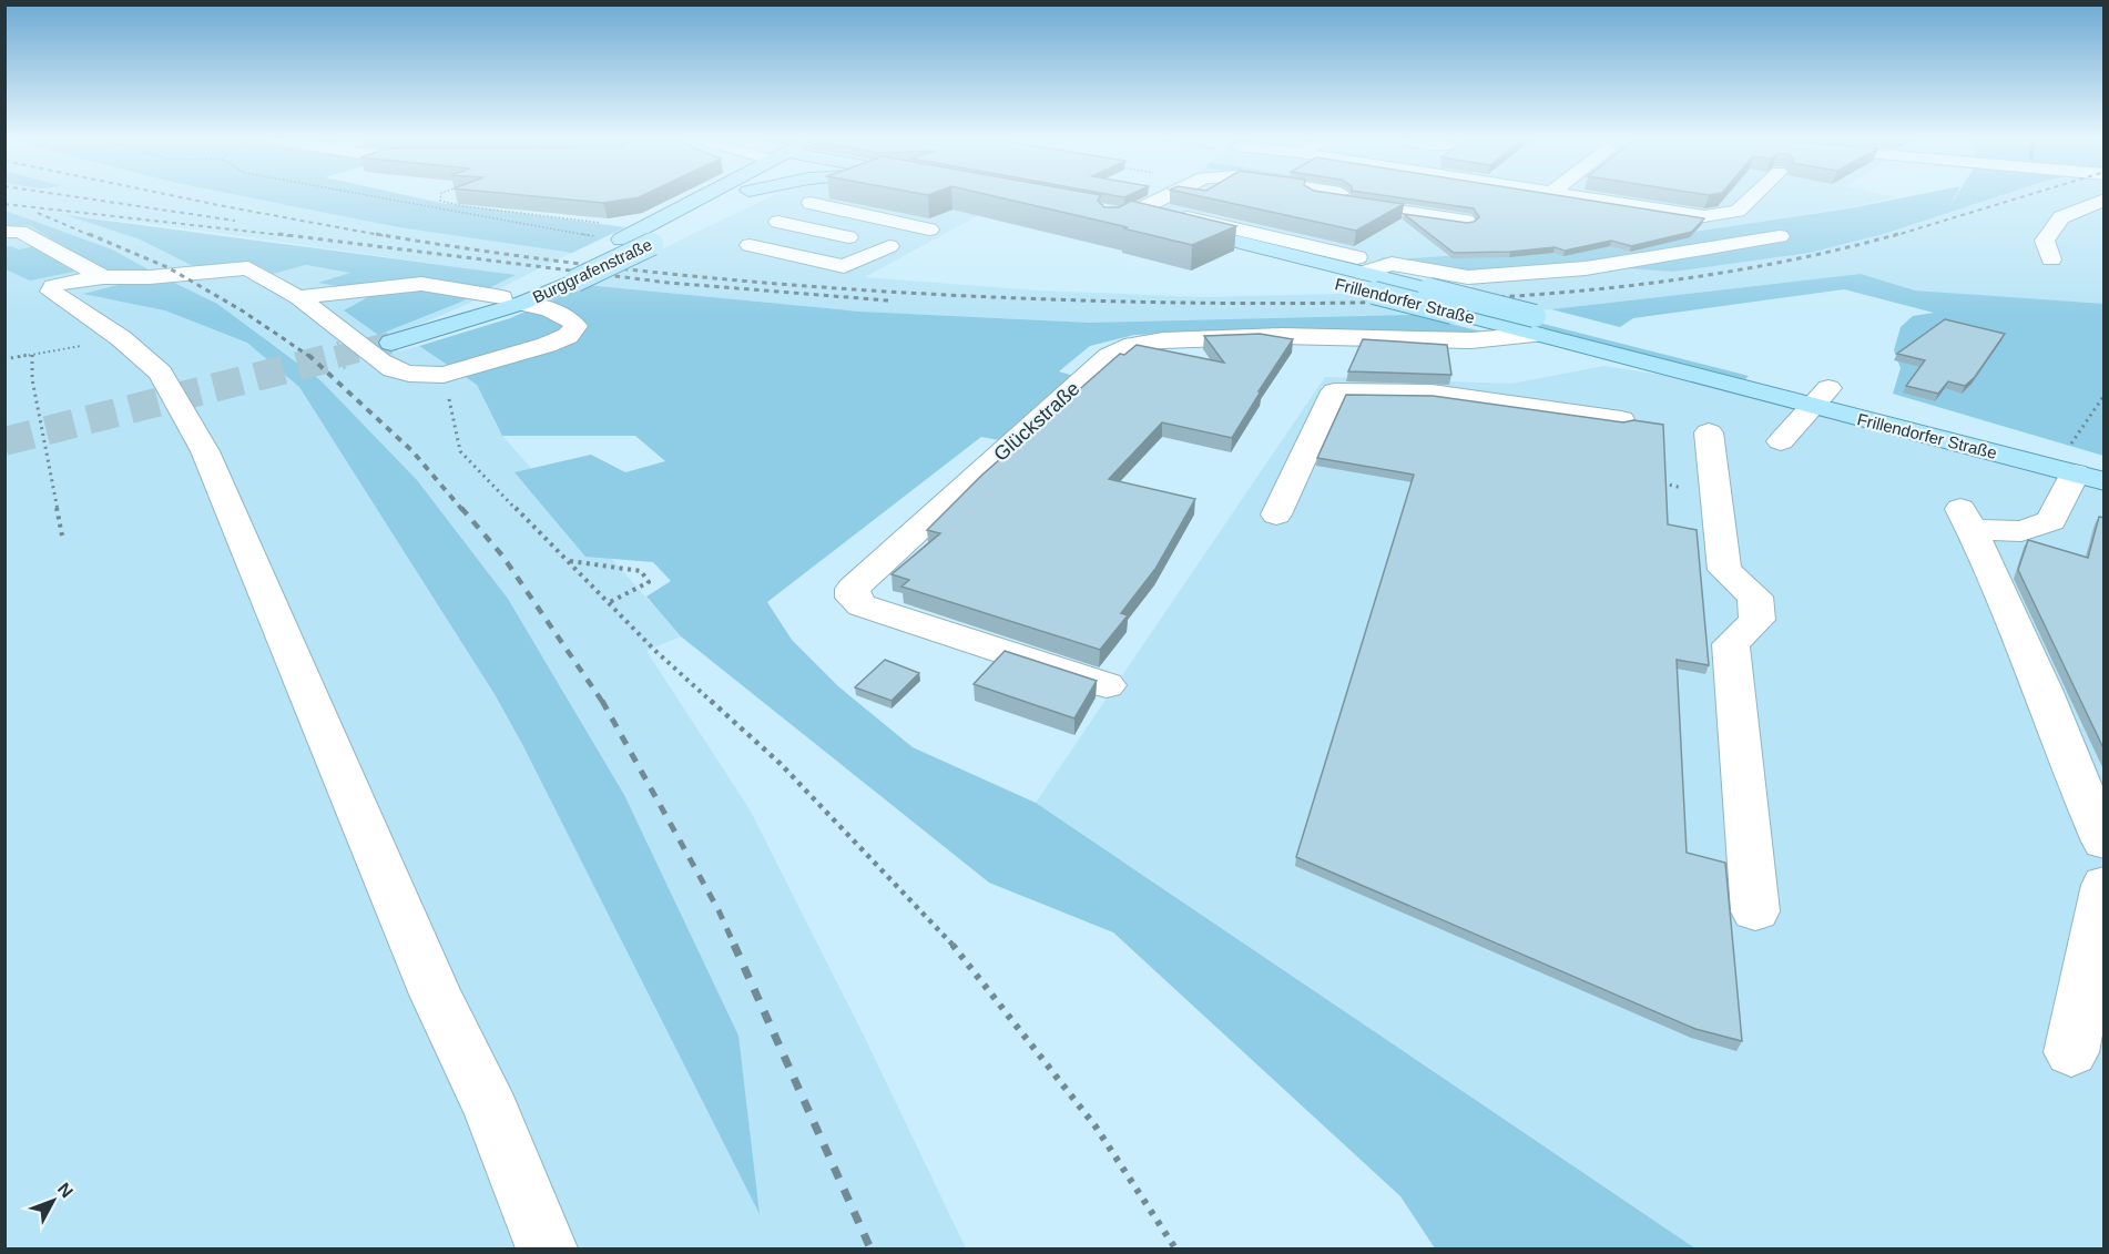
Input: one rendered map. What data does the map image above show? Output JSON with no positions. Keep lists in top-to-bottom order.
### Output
{
  "streets": {
    "main road": ["Burggrafenstraße", "Frillendorfer Straße"],
    "street": ["Glückstraße"]
  },
  "crossings": [
    ["Frillendorfer Straße", "Glückstraße"]
  ],
  "north": "top right"
}
